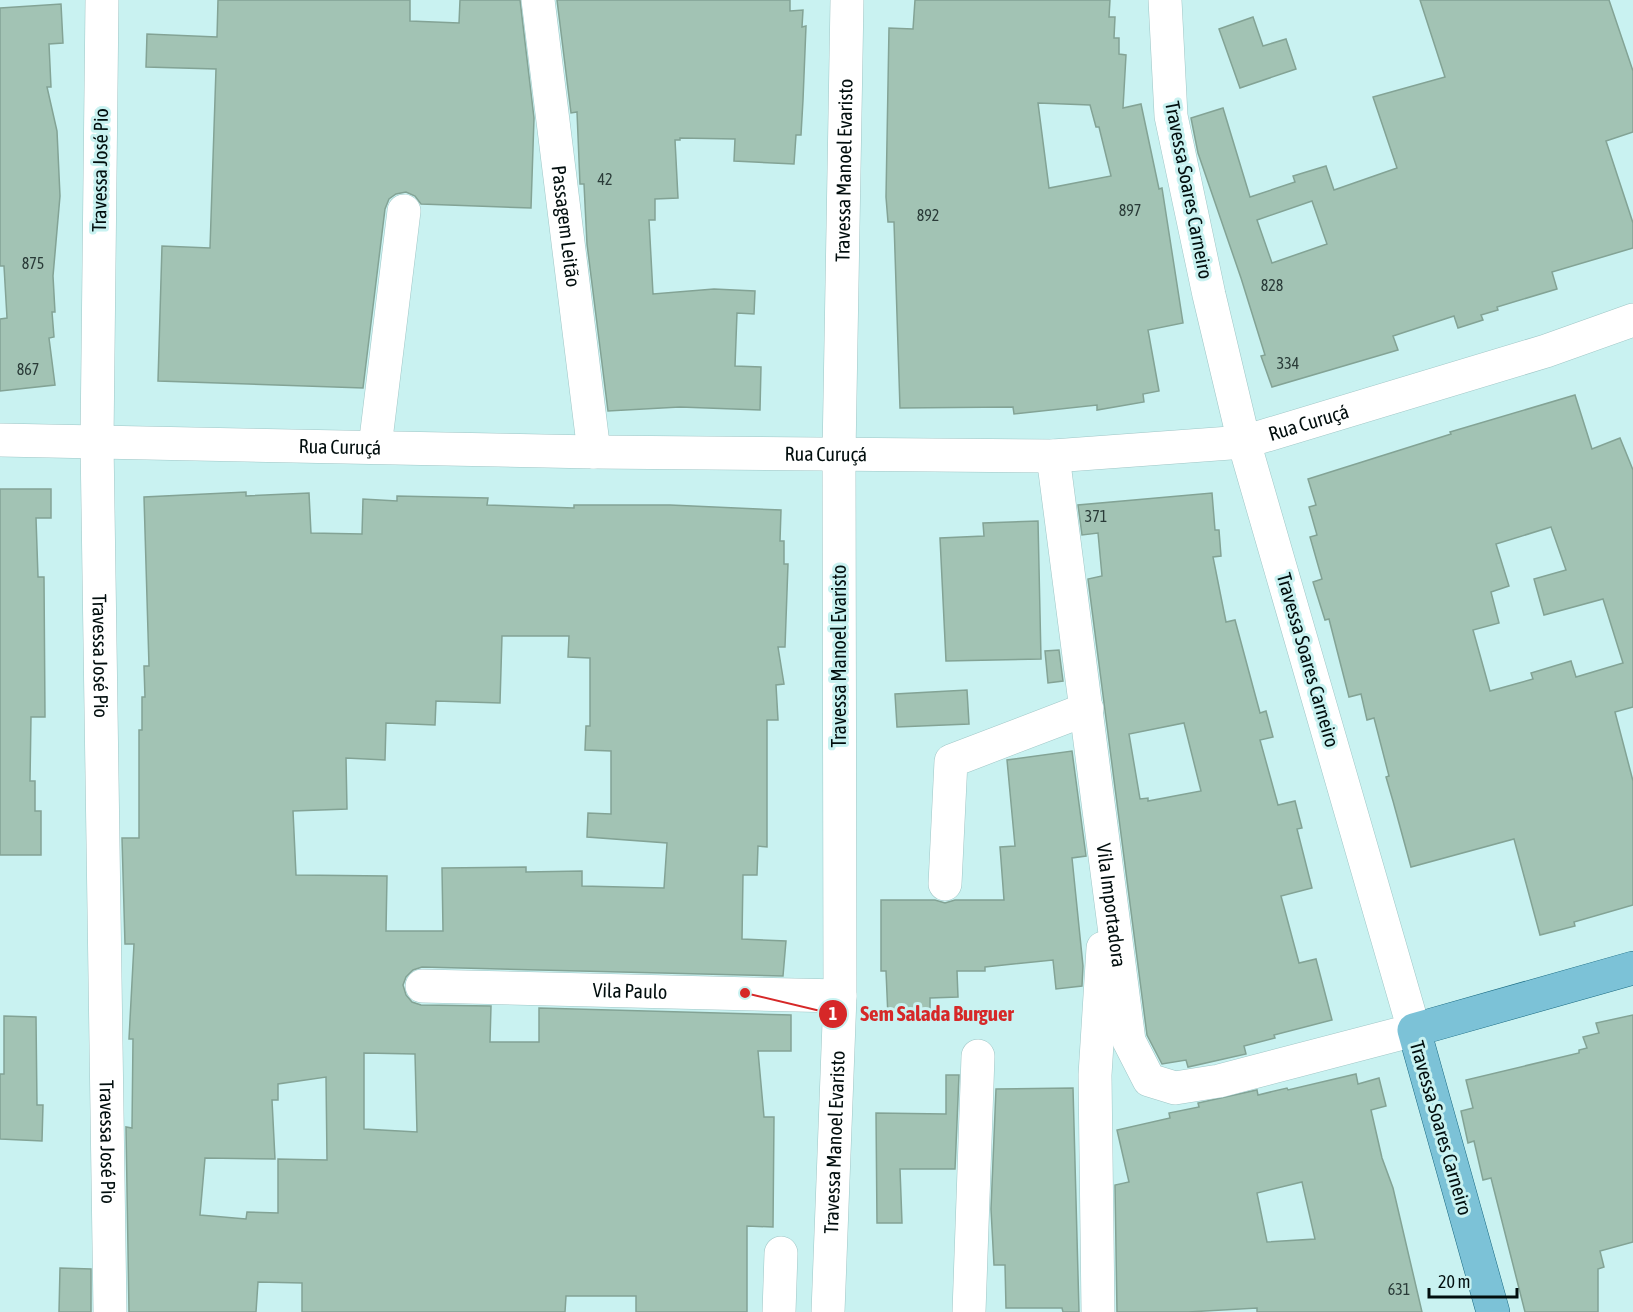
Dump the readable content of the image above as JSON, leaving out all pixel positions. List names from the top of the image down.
{
  "streets": {
    "main road": ["Travessa Soares Carneiro"],
    "street": [
      "Travessa José Pio",
      "Travessa Manoel Evaristo",
      "Passagem Leitão",
      "Rua Curuçá",
      "Vila Importadora",
      "Vila Paulo"
    ]
  },
  "crossings": [
    ["Travessa José Pio", "Rua Curuçá"],
    ["Travessa Manoel Evaristo", "Rua Curuçá"],
    ["Travessa Manoel Evaristo", "Vila Paulo"],
    ["Travessa Soares Carneiro", "Rua Curuçá"],
    ["Travessa Soares Carneiro", "Vila Importadora"],
    ["Passagem Leitão", "Rua Curuçá"],
    ["Rua Curuçá", "Vila Importadora"]
  ],
  "places": ["Sem Salada Burguer"],
  "house_numbers": [
    "42",
    "897",
    "892",
    "875",
    "828",
    "334",
    "867",
    "371",
    "631"
  ],
  "scale_bar": "20 m"
}
